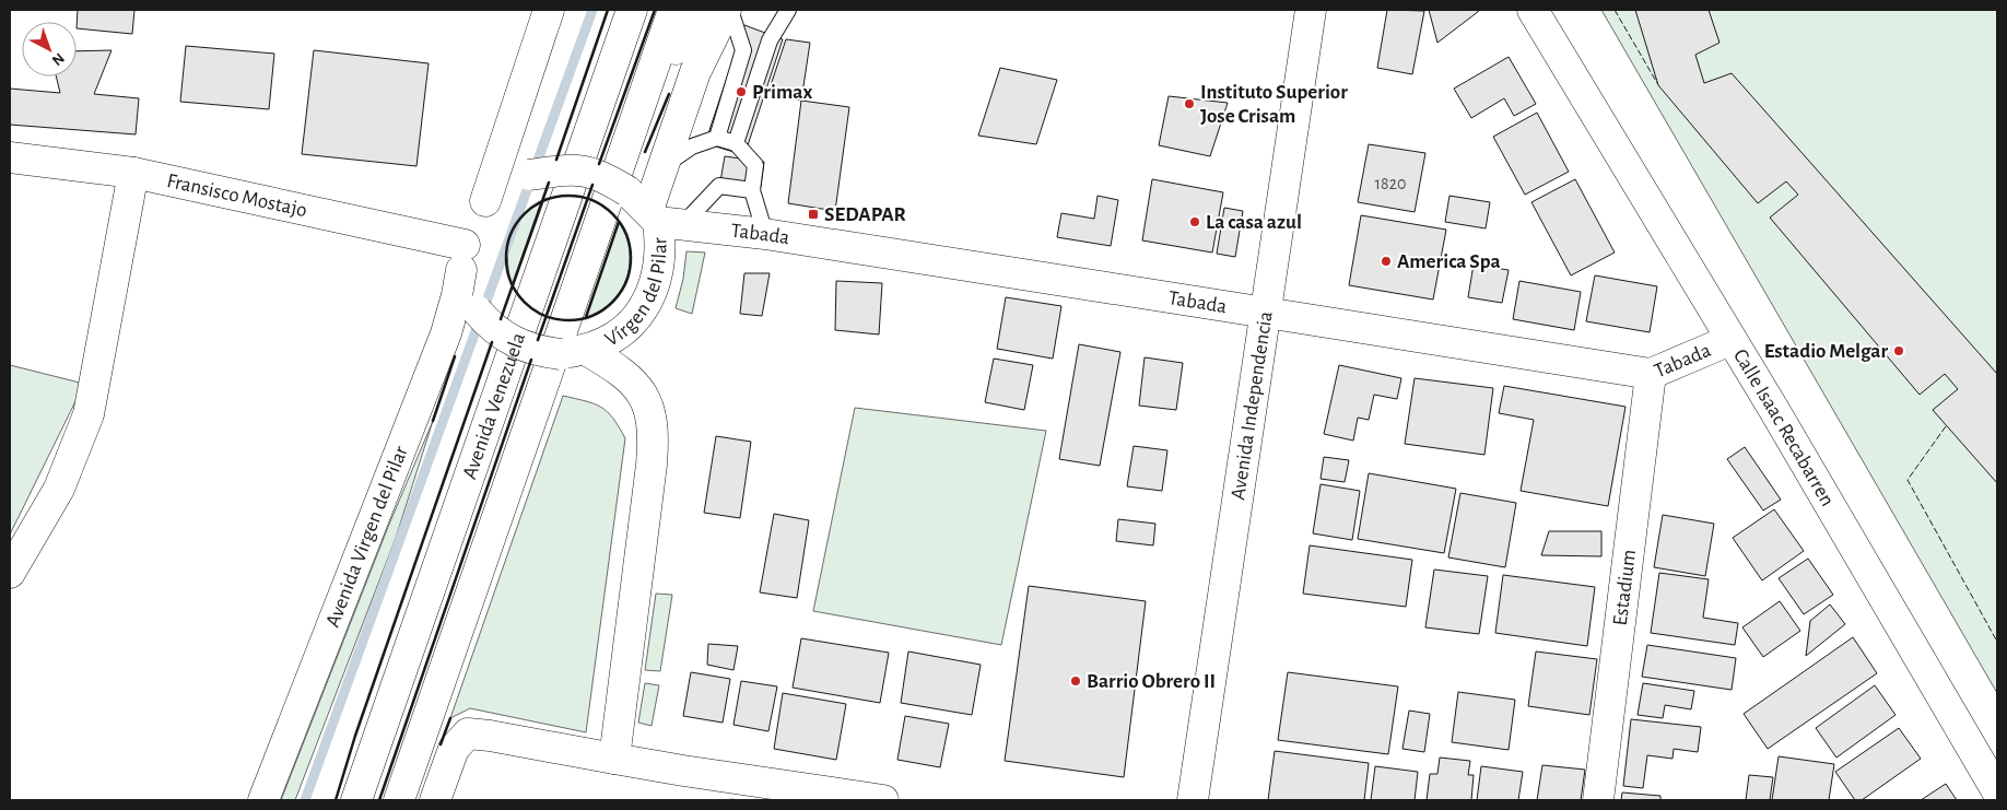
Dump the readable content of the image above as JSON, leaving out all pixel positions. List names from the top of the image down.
{
  "streets": {
    "main road": [
      "Fransisco Mostajo",
      "Tabada",
      "Vírgen del Pilar",
      "Avenida Venezuela",
      "Avenida Independencia",
      "Calle Isaac Recabarren",
      "Avenida Virgen del Pilar",
      "Estadium"
    ]
  },
  "crossings": [
    ["Fransisco Mostajo", "Tabada"],
    ["Fransisco Mostajo", "Vírgen del Pilar"],
    ["Fransisco Mostajo", "Avenida Virgen del Pilar"],
    ["Tabada", "Vírgen del Pilar"],
    ["Tabada", "Avenida Independencia"],
    ["Tabada", "Calle Isaac Recabarren"],
    ["Tabada", "Avenida Virgen del Pilar"],
    ["Tabada", "Estadium"],
    ["Vírgen del Pilar", "Avenida Virgen del Pilar"]
  ],
  "places": {
    "other": [
      "Primax",
      "Instituto Superior Jose Crisam",
      "La casa azul",
      "America Spa",
      "Estadio Melgar",
      "Barrio Obrero II"
    ],
    "transit": ["SEDAPAR"]
  },
  "house_numbers": ["1820"],
  "north": "bottom right"
}
